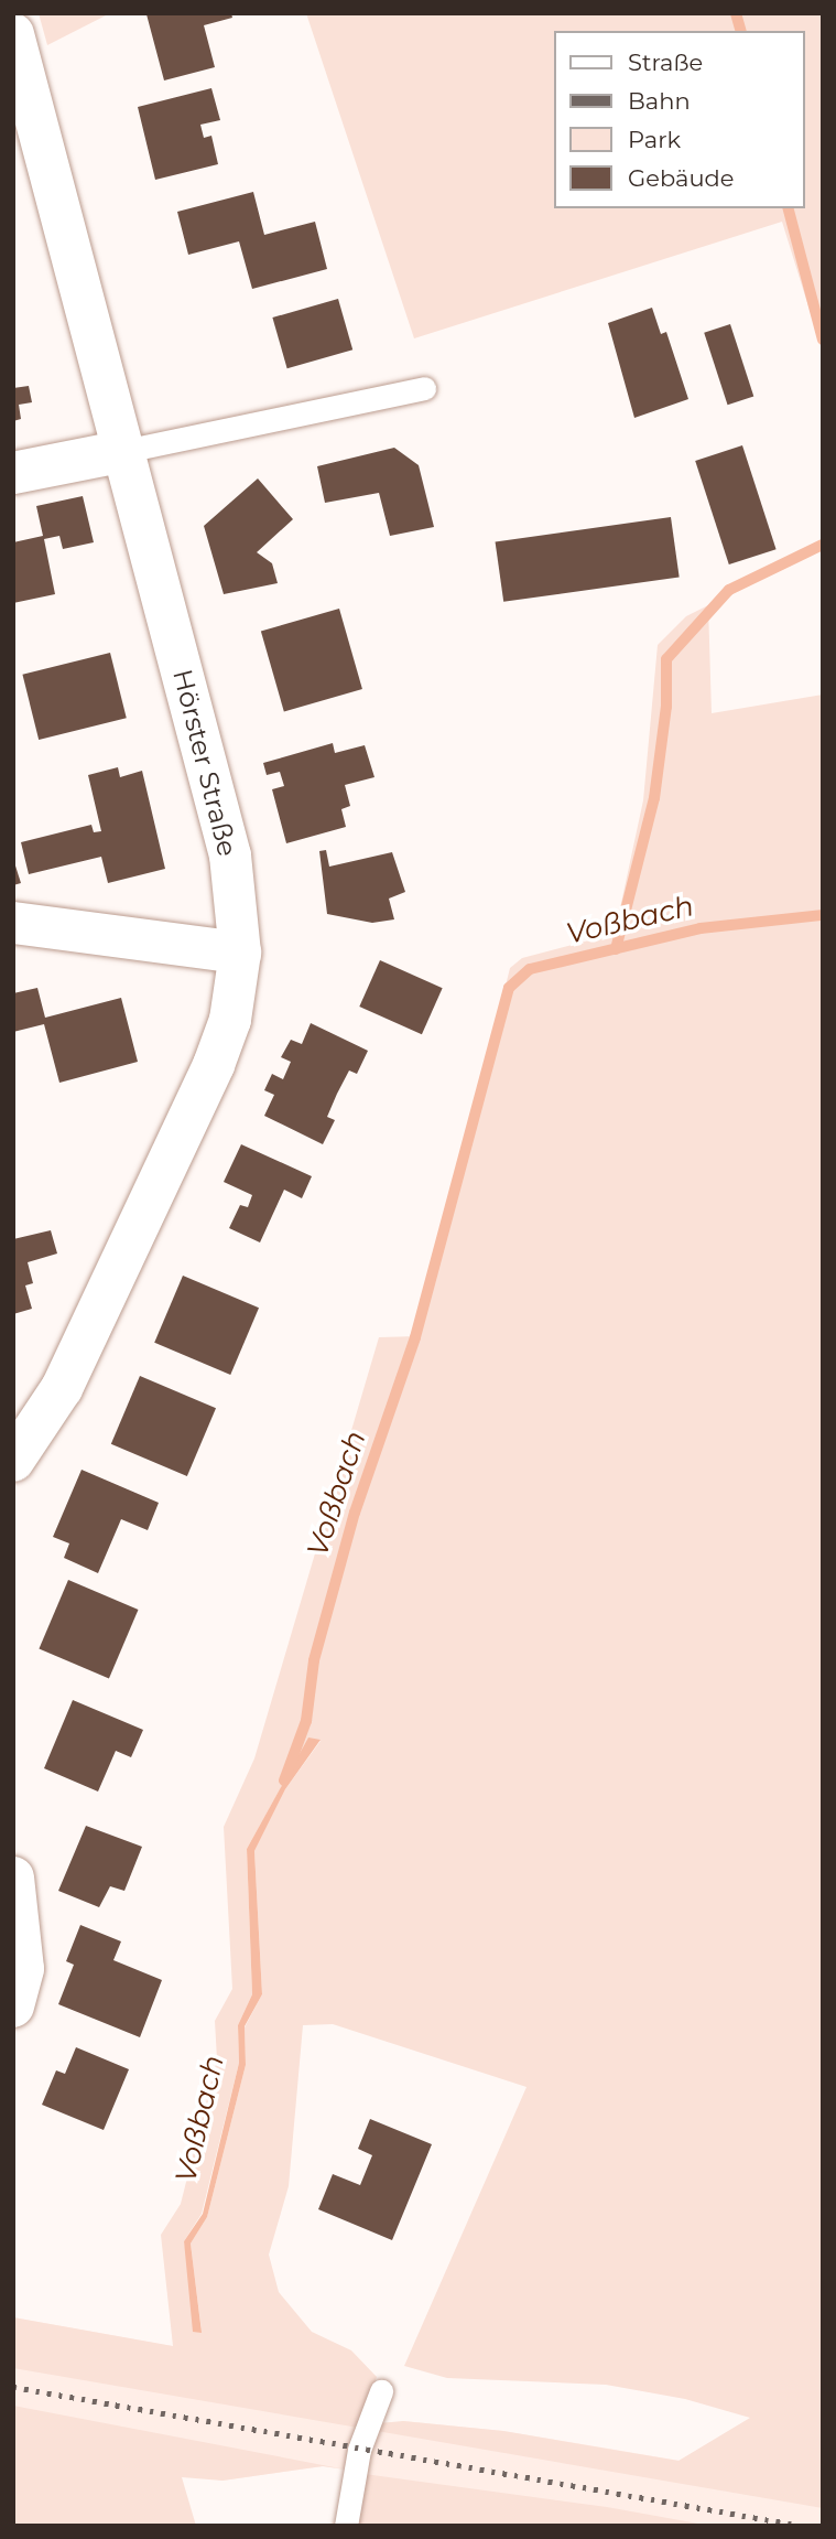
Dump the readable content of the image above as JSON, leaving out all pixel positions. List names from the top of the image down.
{
  "streets": {
    "street": ["Hörster Straße"]
  },
  "water": ["Voßbach"],
  "legend": [
    "Straße",
    "Bahn",
    "Park",
    "Gebäude"
  ]
}
